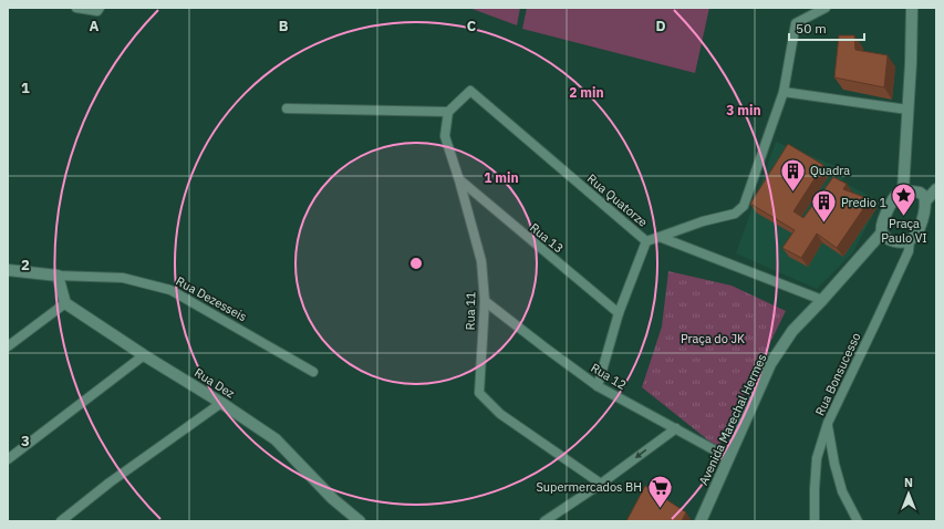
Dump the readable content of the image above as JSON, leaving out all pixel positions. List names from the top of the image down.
{
  "streets": {
    "street": [
      "Rua Quatorze",
      "Rua 13",
      "Rua Dezesseis",
      "Rua 11",
      "Rua Bonsucesso",
      "Rua 12",
      "Rua Dez",
      "Avenida Marechal Hermes"
    ]
  },
  "crossings": [
    ["Rua Quatorze", "Rua 11"],
    ["Rua 13", "Rua 11"],
    ["Rua 11", "Rua 12"],
    ["Rua Bonsucesso", "Avenida Marechal Hermes"],
    ["Rua 12", "Avenida Marechal Hermes"]
  ],
  "parks": ["Praça do JK"],
  "places": {
    "building": ["Quadra", "Predio 1"],
    "place": ["Praça Paulo VI"],
    "supermarket": ["Supermercados BH"]
  },
  "scale_bar": "50 m",
  "north": "top",
  "grid": {
    "columns": [
      "A",
      "B",
      "C",
      "D"
    ],
    "rows": ["1", "2", "3"]
  },
  "rings": ["2 min", "3 min", "1 min"]
}
